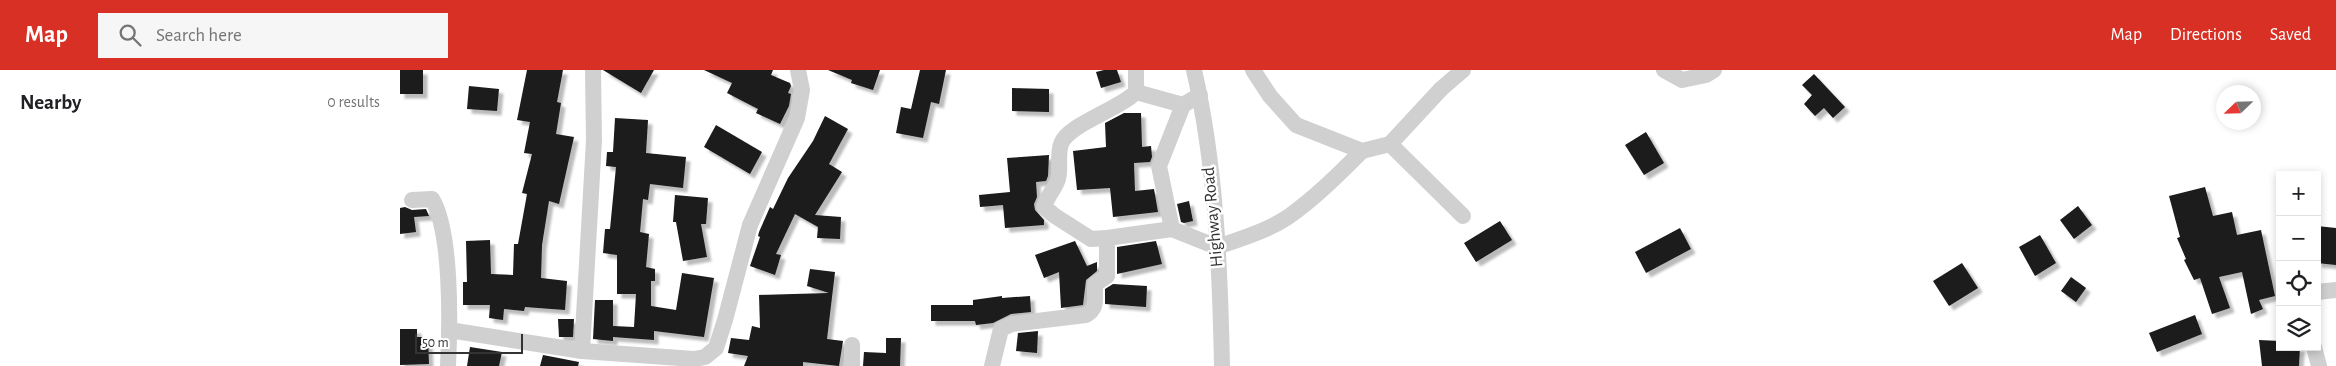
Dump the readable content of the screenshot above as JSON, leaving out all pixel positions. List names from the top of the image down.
{
  "streets": {
    "street": ["Highway Road"]
  },
  "scale_bar": "50 m",
  "north": "bottom left",
  "page": {
    "header": "Map",
    "search": "Search here",
    "nav": ["Map", "Directions", "Saved"],
    "heading": ["Nearby", "0 results"],
    "map_buttons": ["+", "−"],
    "scale": "50 m"
  }
}
